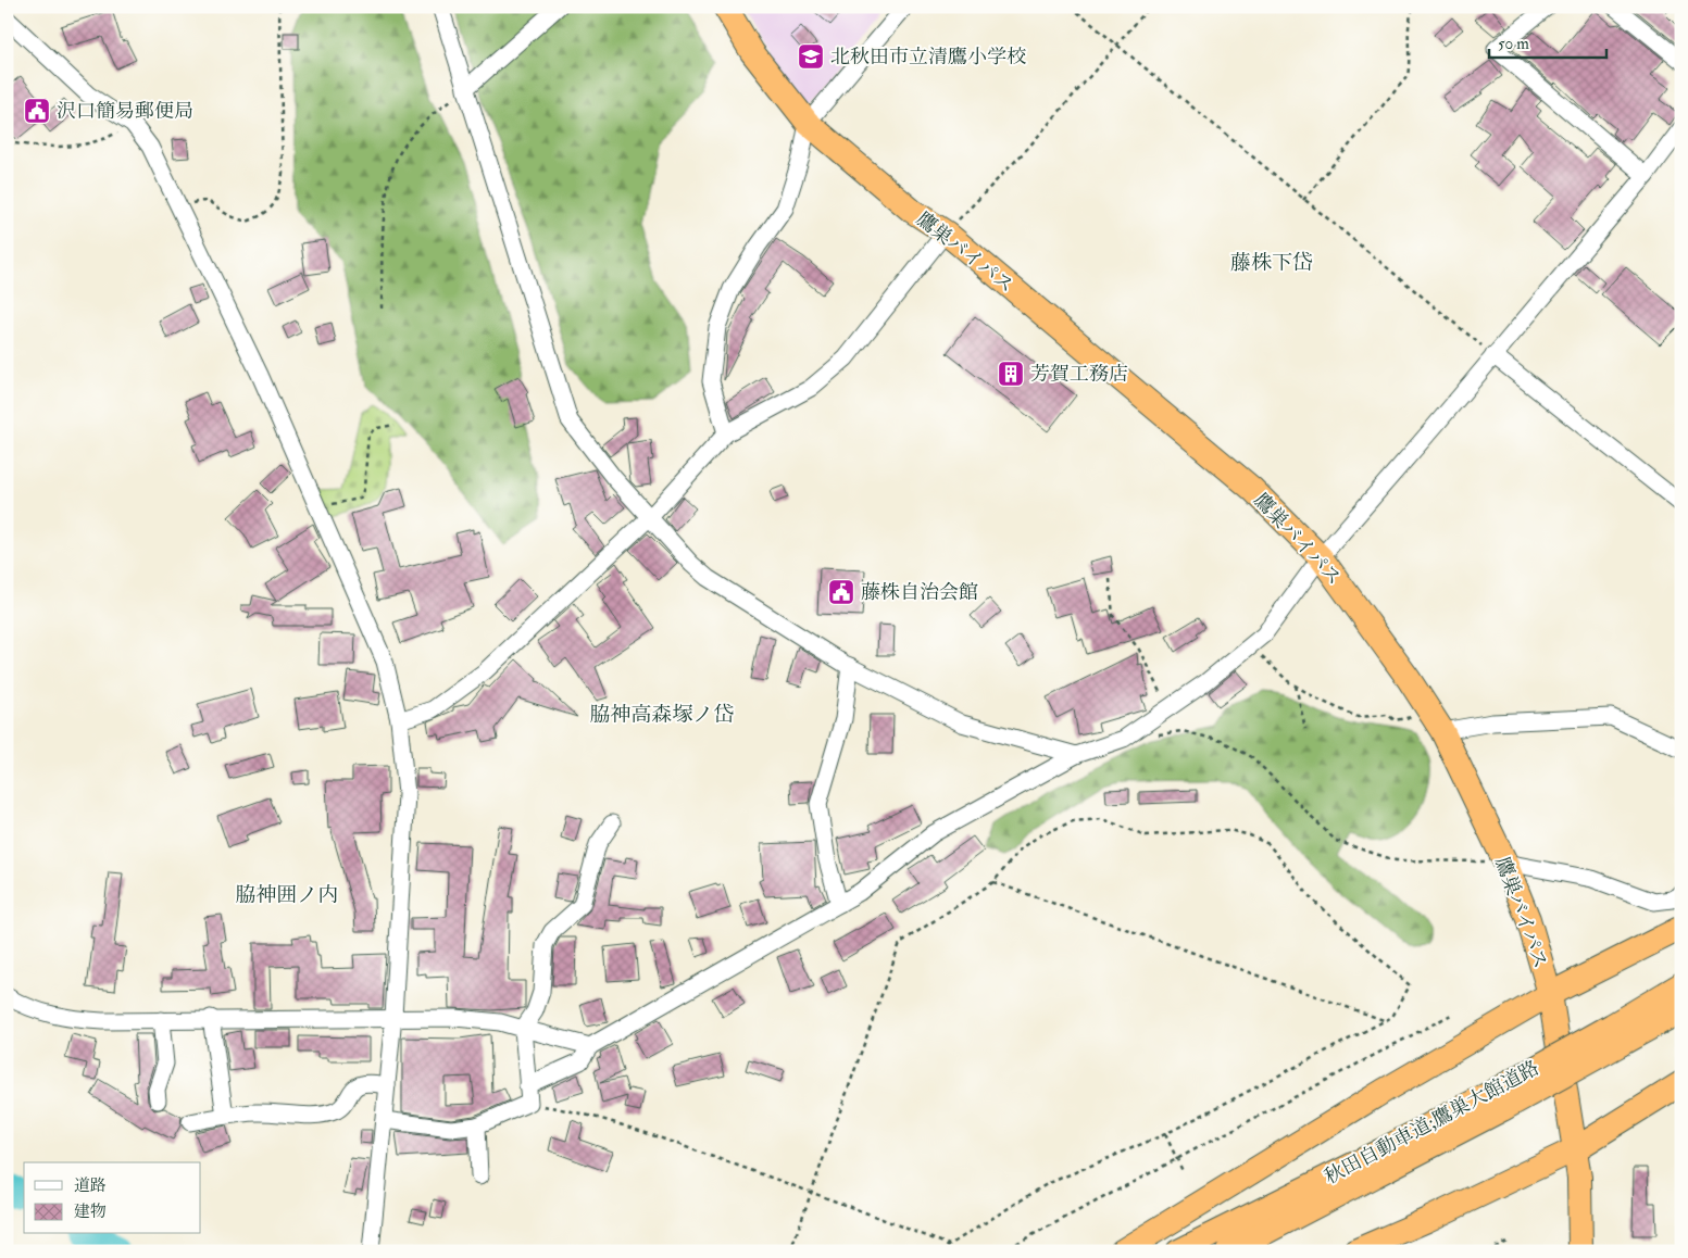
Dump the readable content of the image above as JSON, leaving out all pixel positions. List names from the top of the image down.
{
  "streets": {
    "highway": ["鷹巣バイパス", "秋田自動車道;鷹巣大館道路"]
  },
  "districts": ["藤株下岱", "脇神高森塚ノ岱", "脇神囲ノ内"],
  "places": {
    "school or university": ["北秋田市立清鷹小学校"],
    "public building": ["沢口簡易郵便局", "藤株自治会館"],
    "building": ["芳賀工務店"]
  },
  "legend": ["道路", "建物"],
  "scale_bar": "50 m"
}
